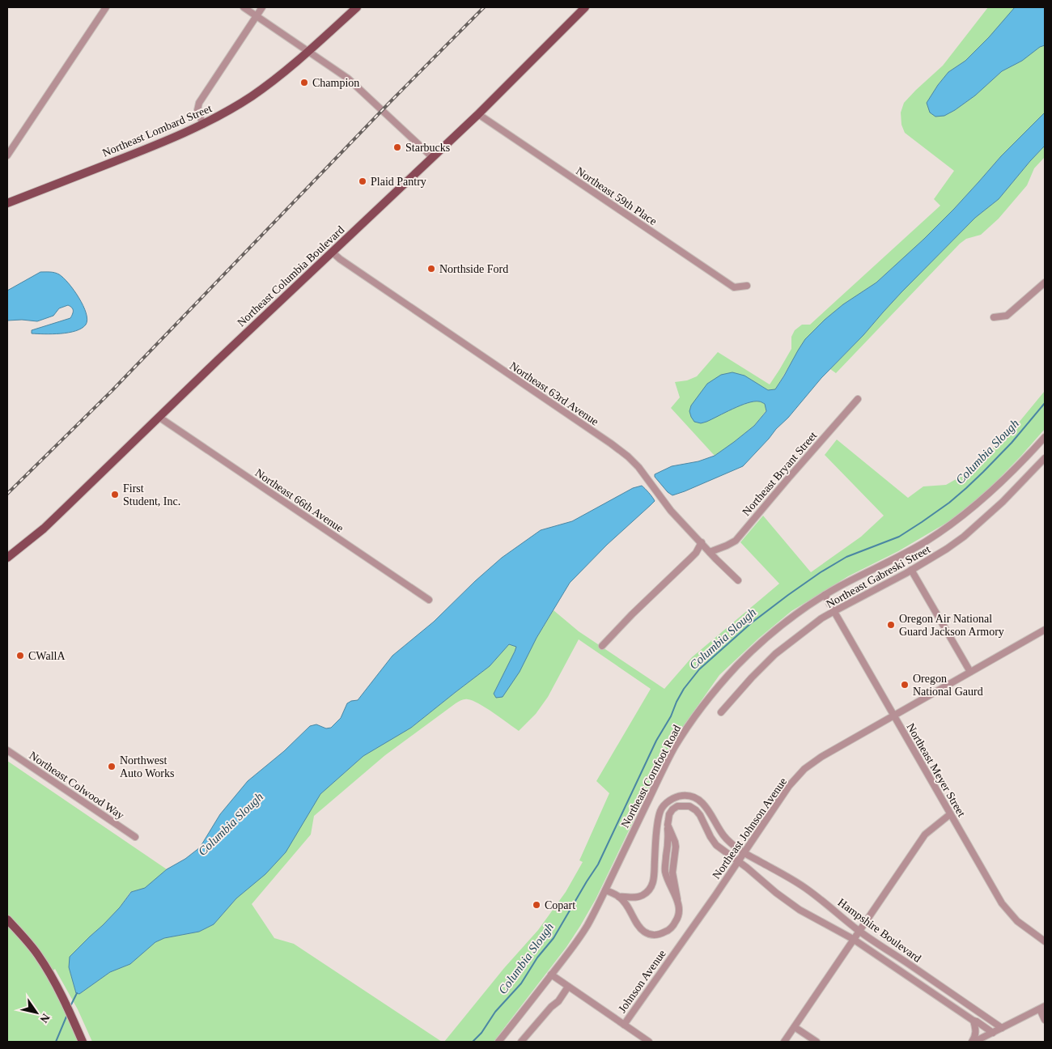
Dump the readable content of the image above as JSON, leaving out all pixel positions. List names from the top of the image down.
{
  "streets": {
    "main road": ["Northeast Lombard Street", "Northeast Columbia Boulevard"],
    "street": [
      "Northeast 59th Place",
      "Northeast 63rd Avenue",
      "Northeast Bryant Street",
      "Northeast 66th Avenue",
      "Northeast Gabreski Street",
      "Northeast Meyer Street",
      "Northeast Cornfoot Road",
      "Northeast Colwood Way",
      "Northeast Johnson Avenue",
      "Hampshire Boulevard",
      "Johnson Avenue"
    ]
  },
  "crossings": [
    ["Northeast 59th Place", "Northeast Columbia Boulevard"],
    ["Northeast Columbia Boulevard", "Northeast 63rd Avenue"],
    ["Northeast Columbia Boulevard", "Northeast 66th Avenue"],
    ["Northeast 63rd Avenue", "Northeast Bryant Street"],
    ["Northeast Gabreski Street", "Northeast Meyer Street"],
    ["Northeast Meyer Street", "Northeast Cornfoot Road"],
    ["Northeast Meyer Street", "Northeast Johnson Avenue"],
    ["Northeast Johnson Avenue", "Hampshire Boulevard"],
    ["Northeast Johnson Avenue", "Johnson Avenue"]
  ],
  "water": ["Columbia Slough"],
  "places": [
    "Champion",
    "Starbucks",
    "Plaid Pantry",
    "Northside Ford",
    "First Student, Inc.",
    "Oregon Air National Guard Jackson Armory",
    "CWallA",
    "Oregon National Gaurd",
    "Northwest Auto Works",
    "Copart"
  ],
  "north": "bottom right"
}
